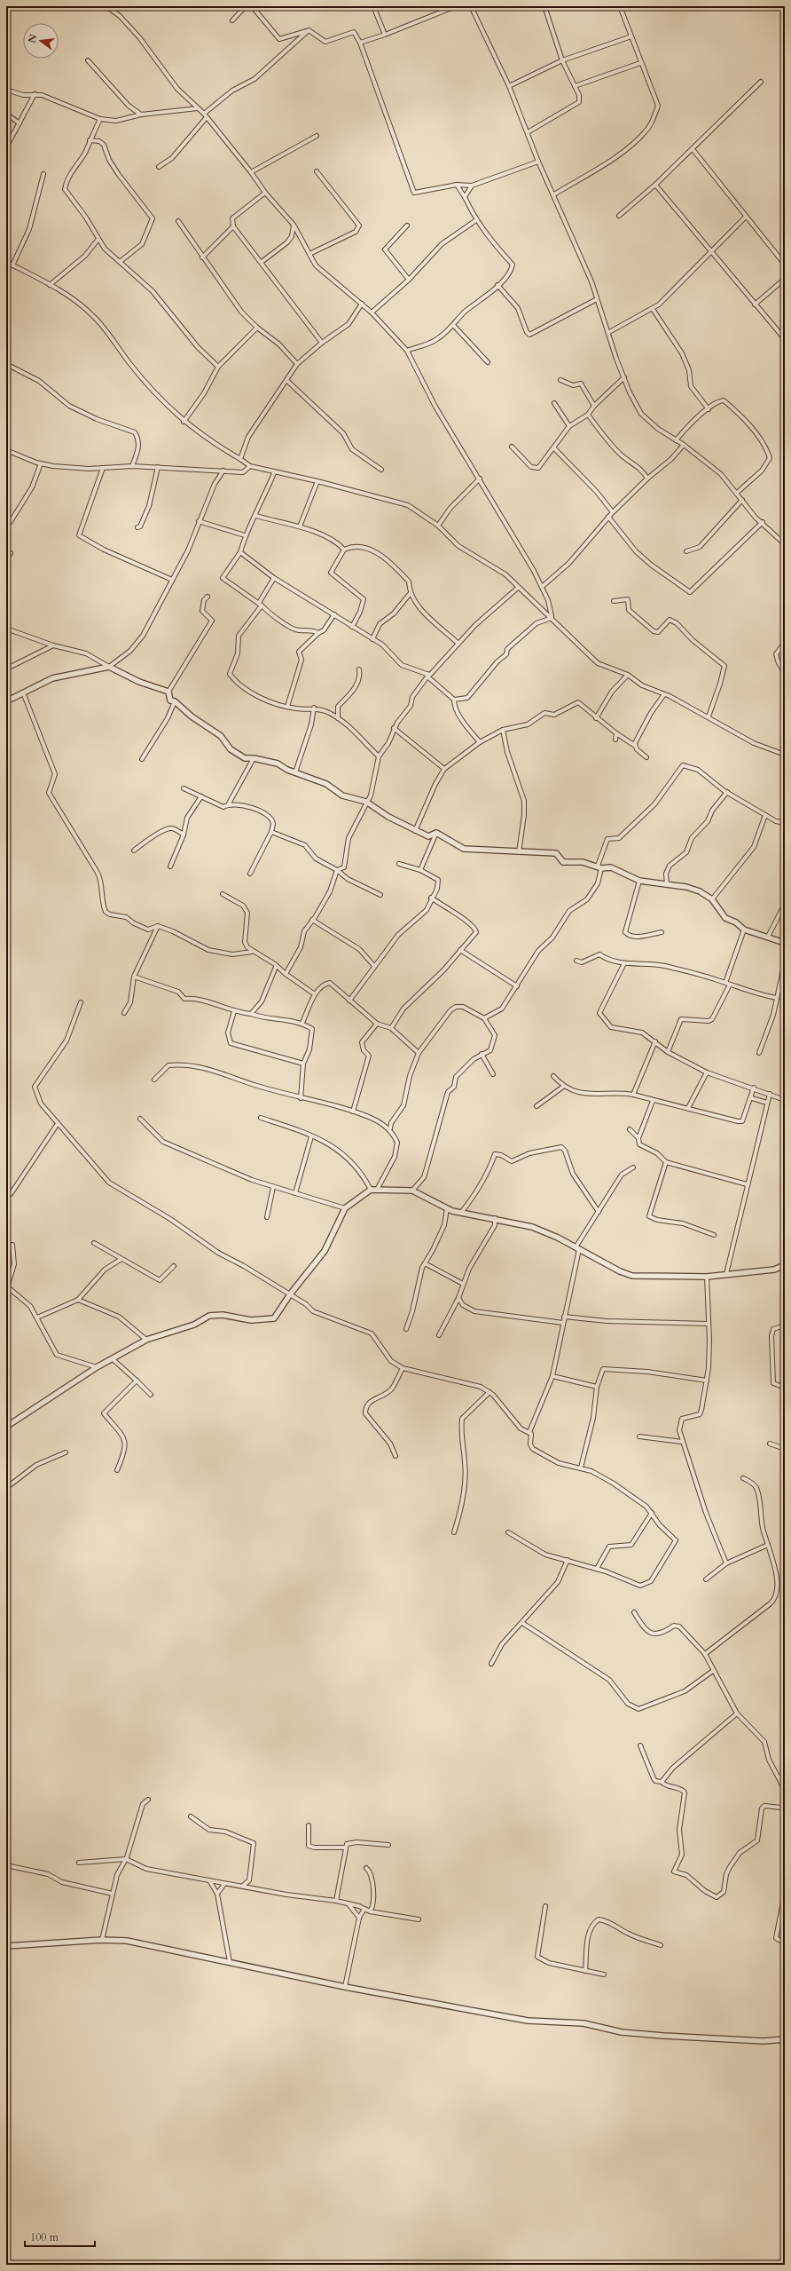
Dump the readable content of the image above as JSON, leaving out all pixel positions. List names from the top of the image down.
{
  "scale_bar": "100 m",
  "north": "left"
}
